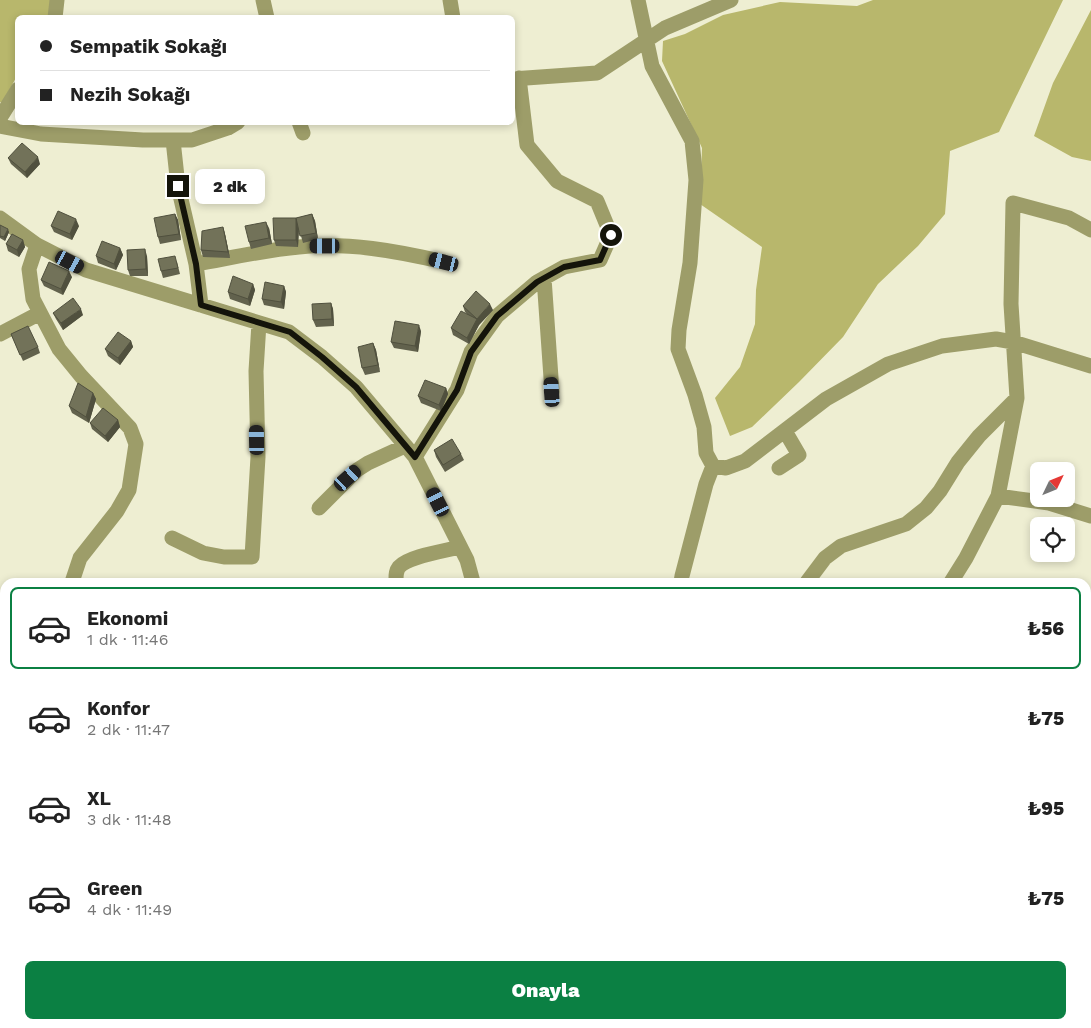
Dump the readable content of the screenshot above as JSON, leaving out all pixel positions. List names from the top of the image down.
{
  "north": "top right",
  "page": {
    "banner": ["Sempatik Sokağı", "Nezih Sokağı"],
    "bubble": "2 dk",
    "list": [
      {
        "name": "Ekonomi",
        "note": "1 dk · 11:46",
        "value": "₺56"
      },
      {
        "name": "Konfor",
        "note": "2 dk · 11:47",
        "value": "₺75"
      },
      {
        "name": "XL",
        "note": "3 dk · 11:48",
        "value": "₺95"
      },
      {
        "name": "Green",
        "note": "4 dk · 11:49",
        "value": "₺75"
      }
    ],
    "buttons": "Onayla"
  }
}
